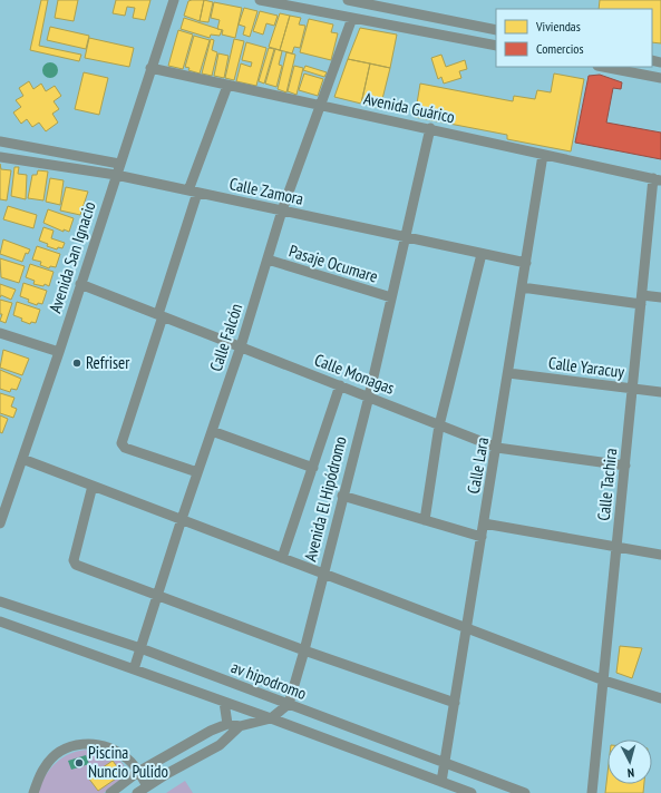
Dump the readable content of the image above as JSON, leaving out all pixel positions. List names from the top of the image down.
{
  "streets": {
    "street": [
      "Avenida Guárico",
      "Calle Zamora",
      "Avenida San Ignacio",
      "Pasaje Ocumare",
      "Calle Falcón",
      "Calle Yaracuy",
      "Calle Monagas",
      "Calle Lara",
      "Calle Tachira",
      "Avenida El Hipódromo",
      "av hipodromo"
    ]
  },
  "crossings": [
    ["Avenida Guárico", "Avenida San Ignacio"],
    ["Avenida Guárico", "Calle Falcón"],
    ["Avenida Guárico", "Calle Lara"],
    ["Avenida Guárico", "Calle Tachira"],
    ["Avenida Guárico", "Avenida El Hipódromo"],
    ["Calle Zamora", "Avenida San Ignacio"],
    ["Calle Zamora", "Calle Falcón"],
    ["Calle Zamora", "Calle Lara"],
    ["Calle Zamora", "Avenida El Hipódromo"],
    ["Avenida San Ignacio", "Calle Monagas"],
    ["Pasaje Ocumare", "Calle Falcón"],
    ["Pasaje Ocumare", "Avenida El Hipódromo"],
    ["Calle Falcón", "Calle Monagas"],
    ["Calle Falcón", "av hipodromo"],
    ["Calle Yaracuy", "Calle Lara"],
    ["Calle Yaracuy", "Calle Tachira"],
    ["Calle Monagas", "Calle Lara"],
    ["Calle Monagas", "Calle Tachira"],
    ["Calle Monagas", "Avenida El Hipódromo"],
    ["Calle Lara", "av hipodromo"],
    ["Avenida El Hipódromo", "av hipodromo"]
  ],
  "places": ["Refriser", "Piscina Nuncio Pulido"],
  "legend": ["Viviendas", "Comercios"],
  "north": "bottom"
}
